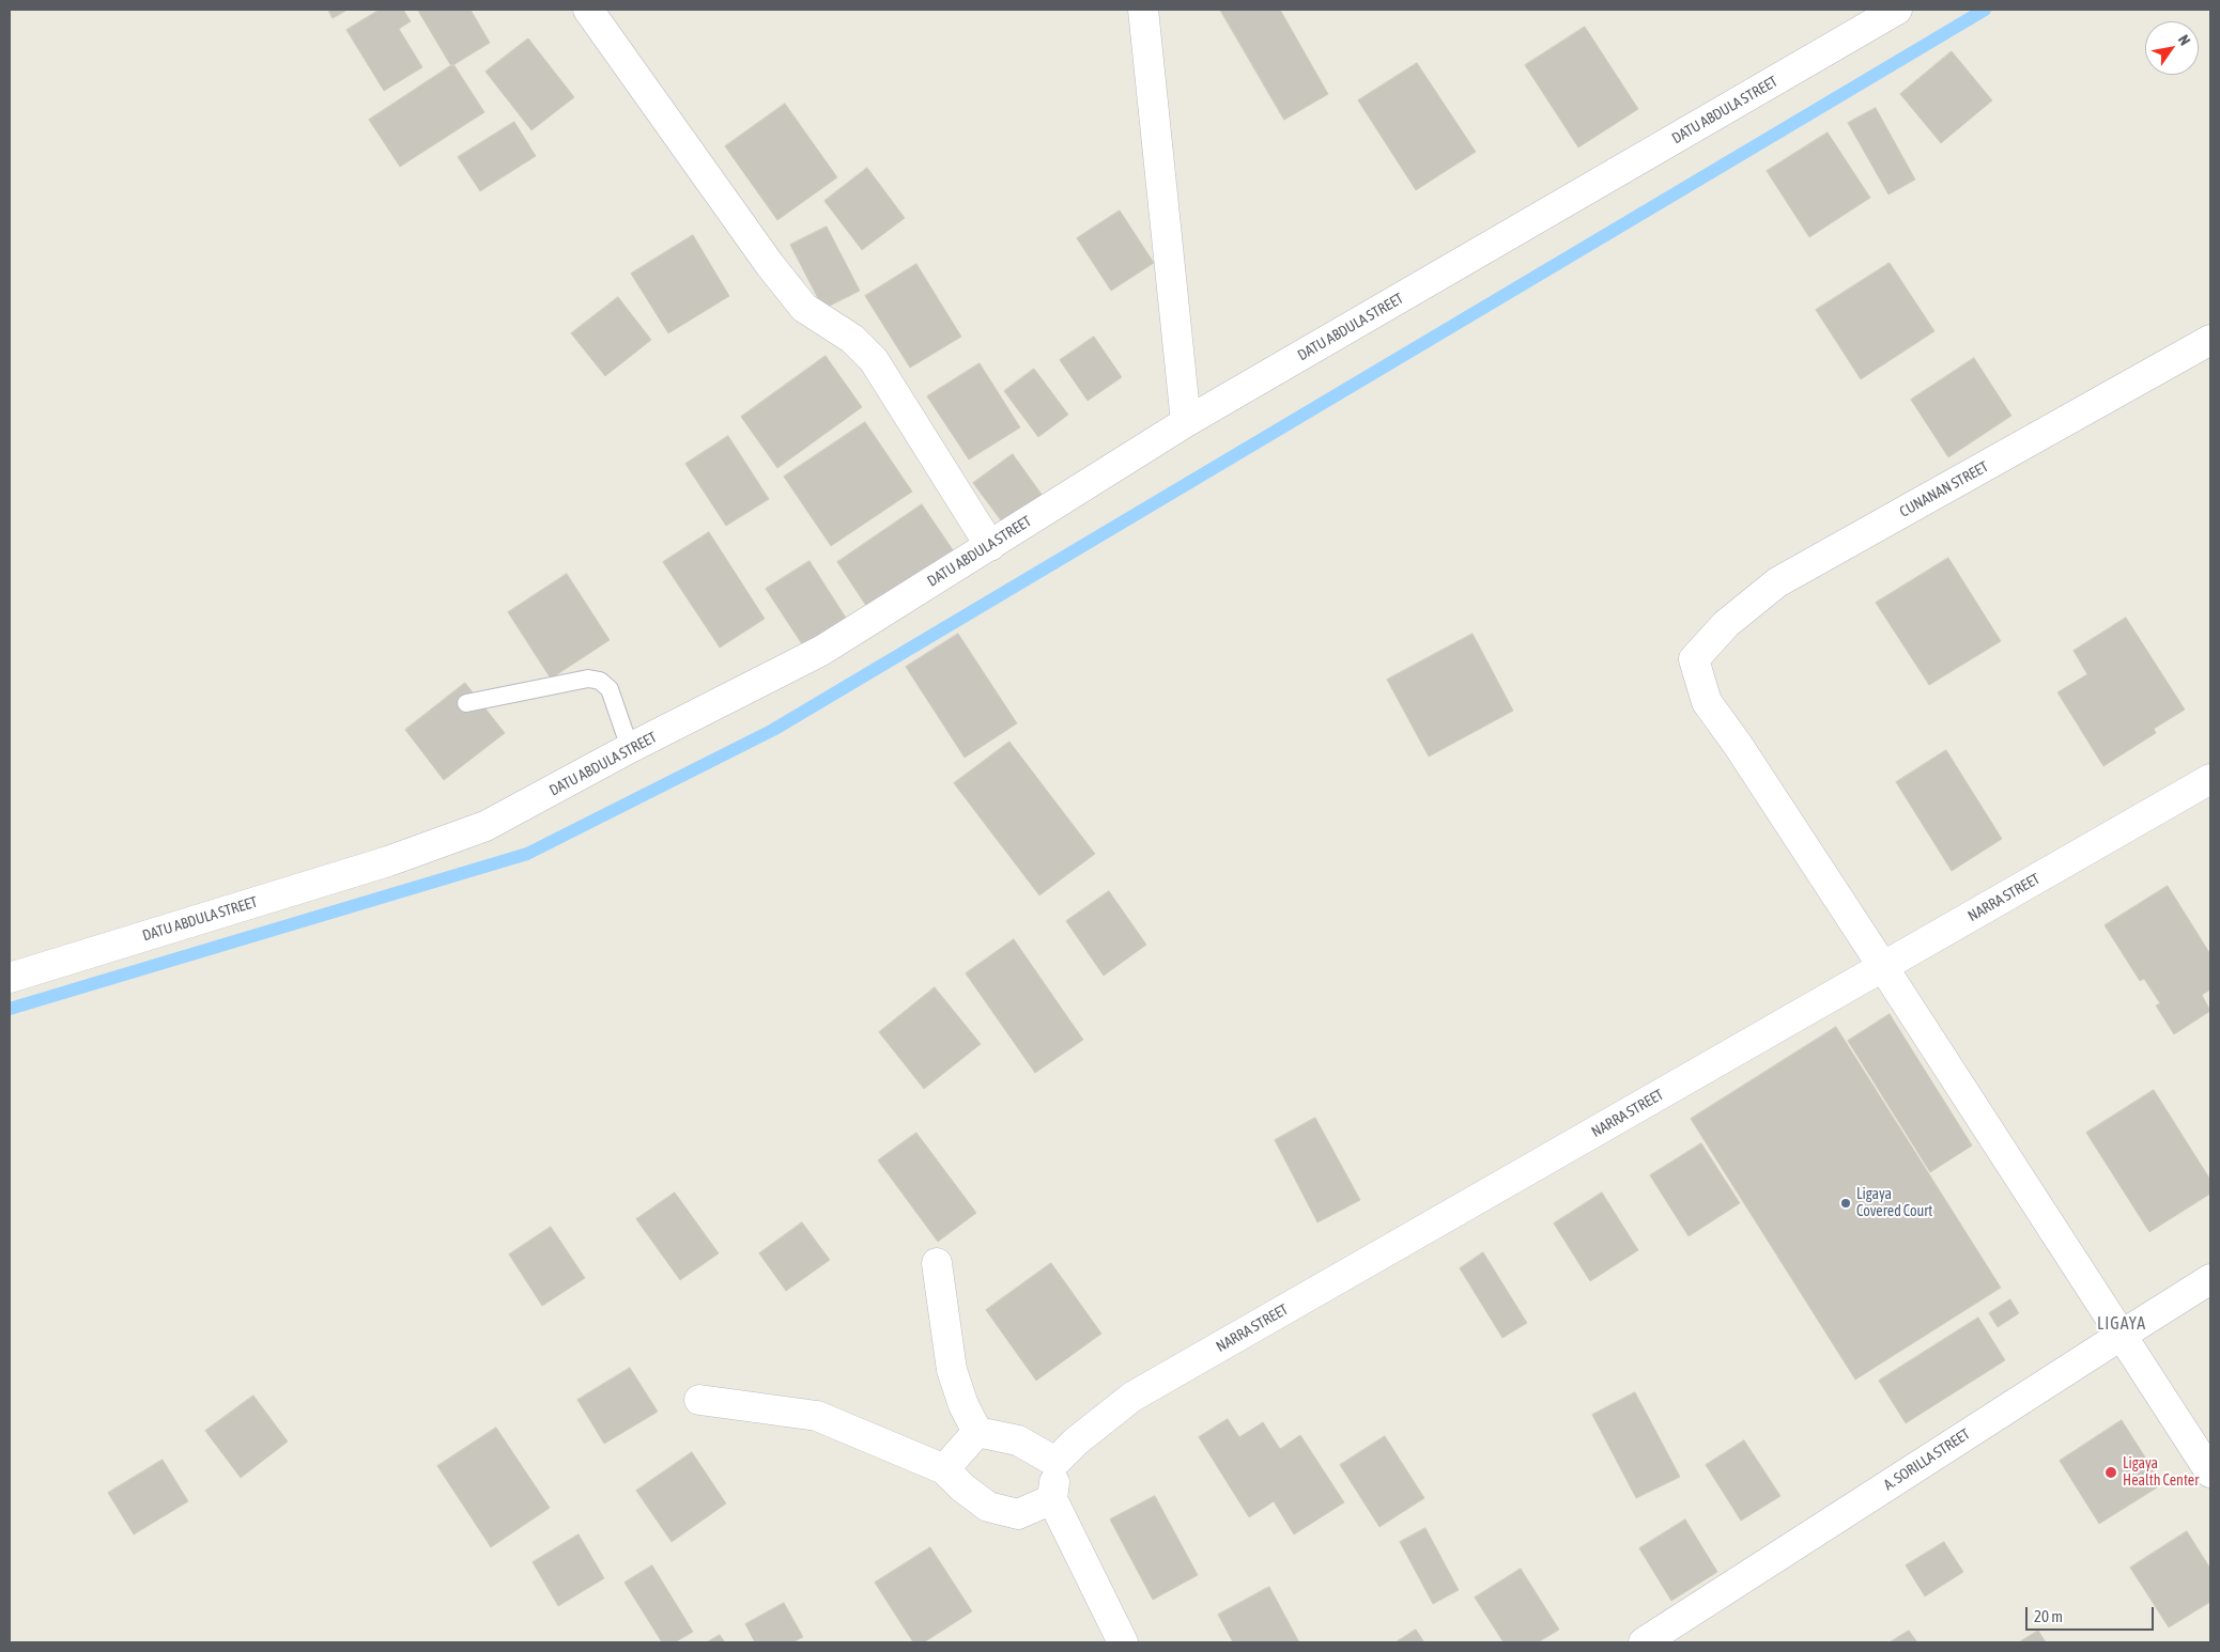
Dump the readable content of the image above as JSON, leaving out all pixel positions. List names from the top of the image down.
{
  "streets": {
    "street": [
      "DATU ABDULA STREET",
      "CUNANAN STREET",
      "NARRA STREET",
      "A. SORILLA STREET"
    ]
  },
  "crossings": [
    ["CUNANAN STREET", "NARRA STREET"]
  ],
  "districts": ["LIGAYA"],
  "places": ["Ligaya Covered Court", "Ligaya Health Center"],
  "scale_bar": "20 m",
  "north": "top right"
}
